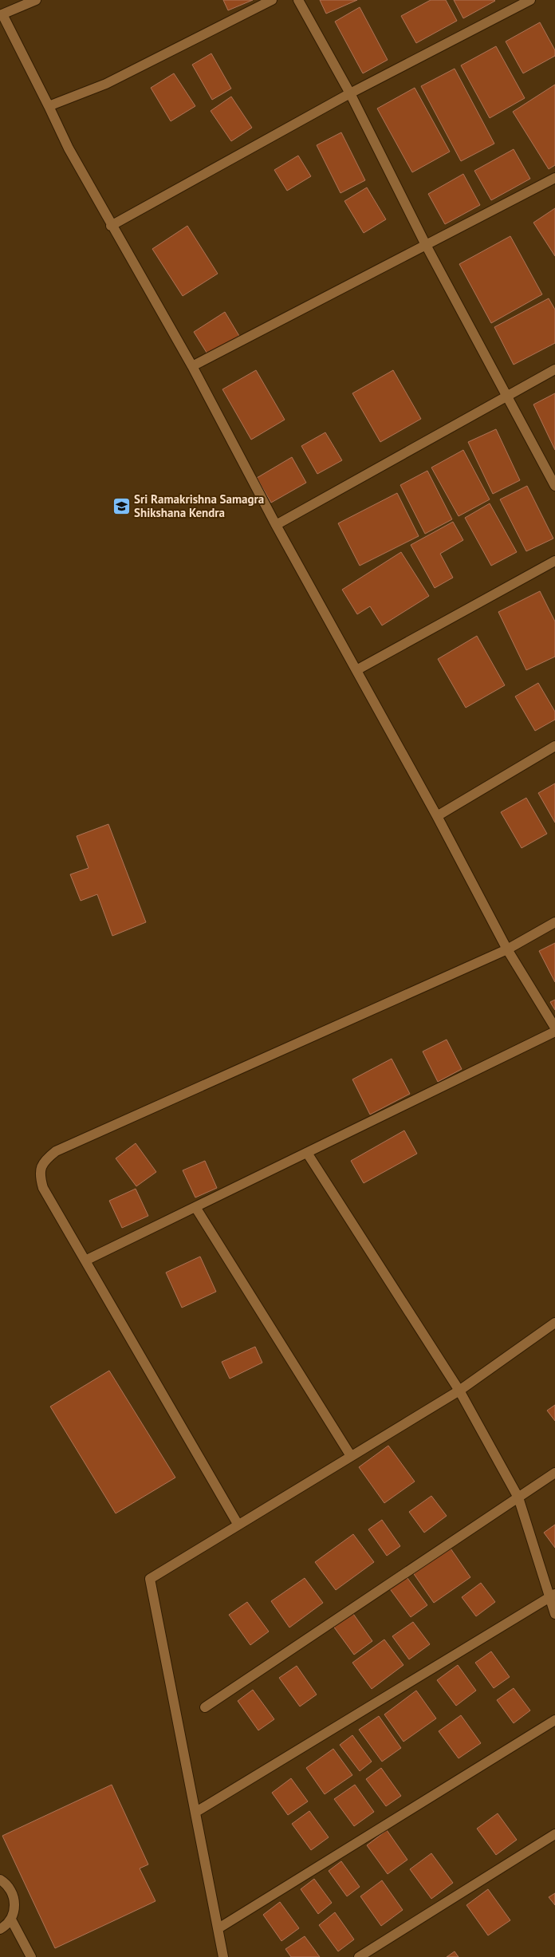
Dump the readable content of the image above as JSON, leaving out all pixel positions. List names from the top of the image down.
{
  "places": {
    "school or university": ["Sri Ramakrishna Samagra Shikshana Kendra"]
  }
}
